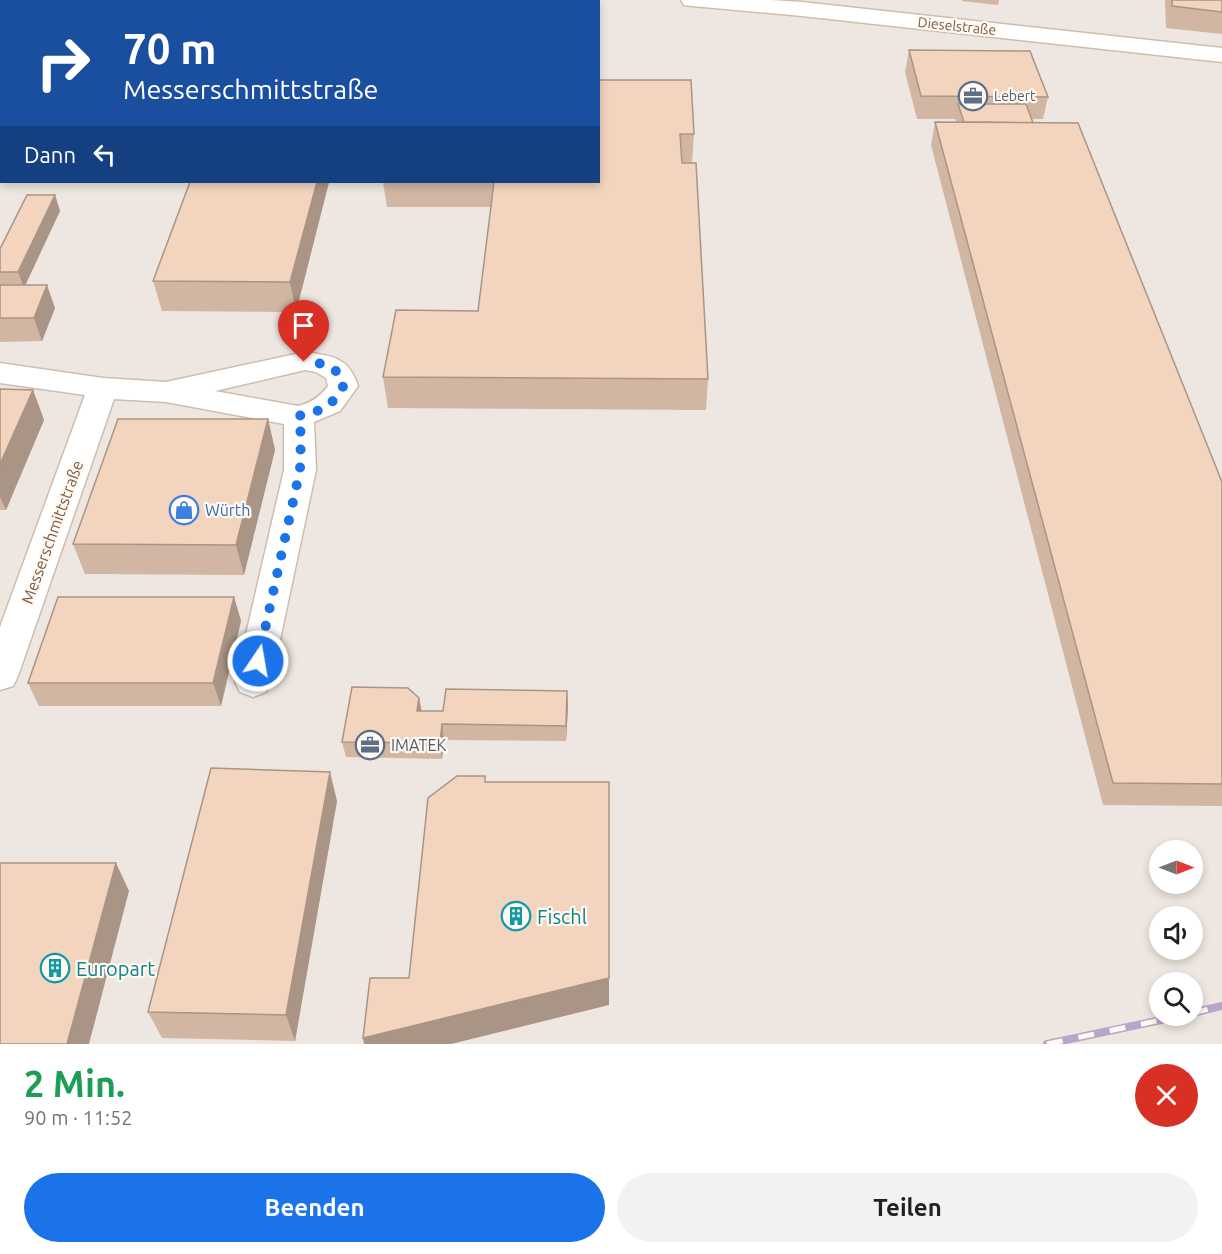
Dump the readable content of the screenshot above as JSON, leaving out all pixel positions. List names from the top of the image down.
{
  "streets": {
    "street": ["Dieselstraße", "Messerschmittstraße"]
  },
  "places": {
    "office": ["Lebert", "IMATEK"],
    "shop": ["Würth"],
    "building": ["Fischl", "Europart"]
  },
  "north": "right",
  "page": {
    "turn": ["70 m", "Messerschmittstraße"],
    "then": "Dann",
    "heading": ["2 Min.", "90 m · 11:52"],
    "buttons": ["Beenden", "Teilen"]
  }
}
